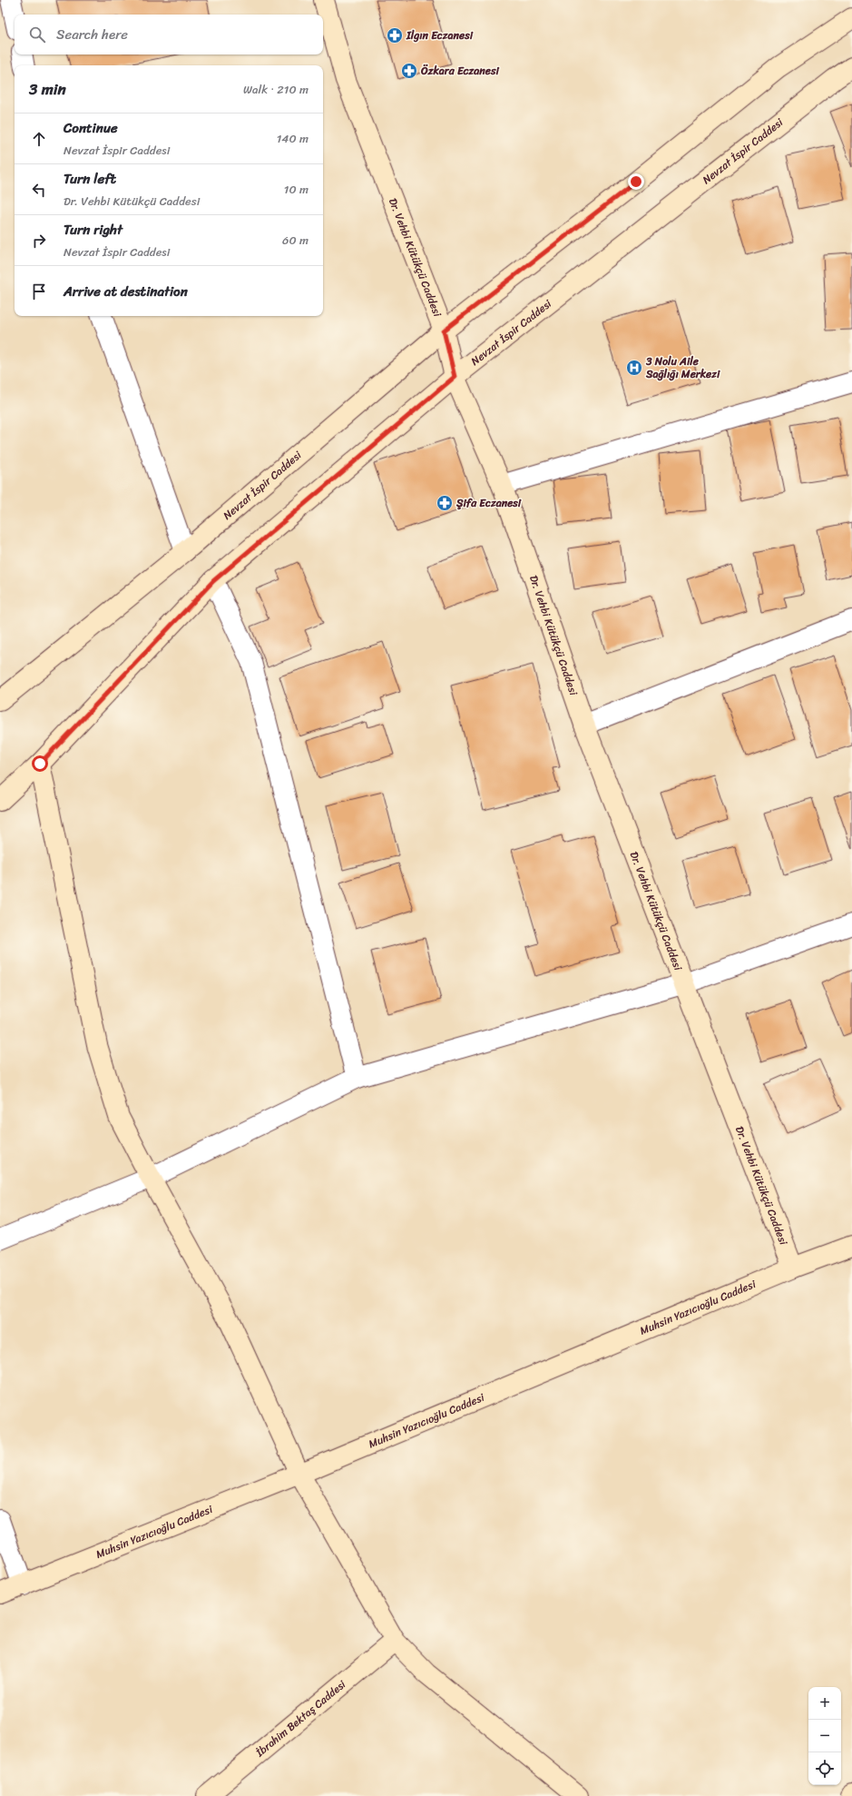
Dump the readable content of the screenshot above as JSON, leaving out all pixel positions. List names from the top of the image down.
{
  "streets": {
    "street": [
      "Nevzat İspir Caddesi",
      "Dr. Vehbi Kütükçü Caddesi",
      "Muhsin Yazıcıoğlu Caddesi",
      "İbrahim Bektaş Caddesi"
    ]
  },
  "crossings": [
    ["Nevzat İspir Caddesi", "Dr. Vehbi Kütükçü Caddesi"],
    ["Dr. Vehbi Kütükçü Caddesi", "Muhsin Yazıcıoğlu Caddesi"]
  ],
  "places": {
    "pharmacy": ["Ilgın Eczanesi", "Özkara Eczanesi", "Şifa Eczanesi"],
    "hospital": ["3 Nolu Aile Sağlığı Merkezi"]
  },
  "page": {
    "search": "Search here",
    "heading": ["3 min", "Walk · 210 m"],
    "list": [
      ["Continue", "Nevzat İspir Caddesi", "140 m"],
      ["Turn left", "Dr. Vehbi Kütükçü Caddesi", "10 m"],
      ["Turn right", "Nevzat İspir Caddesi", "60 m"],
      "Arrive at destination"
    ],
    "map_buttons": ["+", "−"]
  }
}
